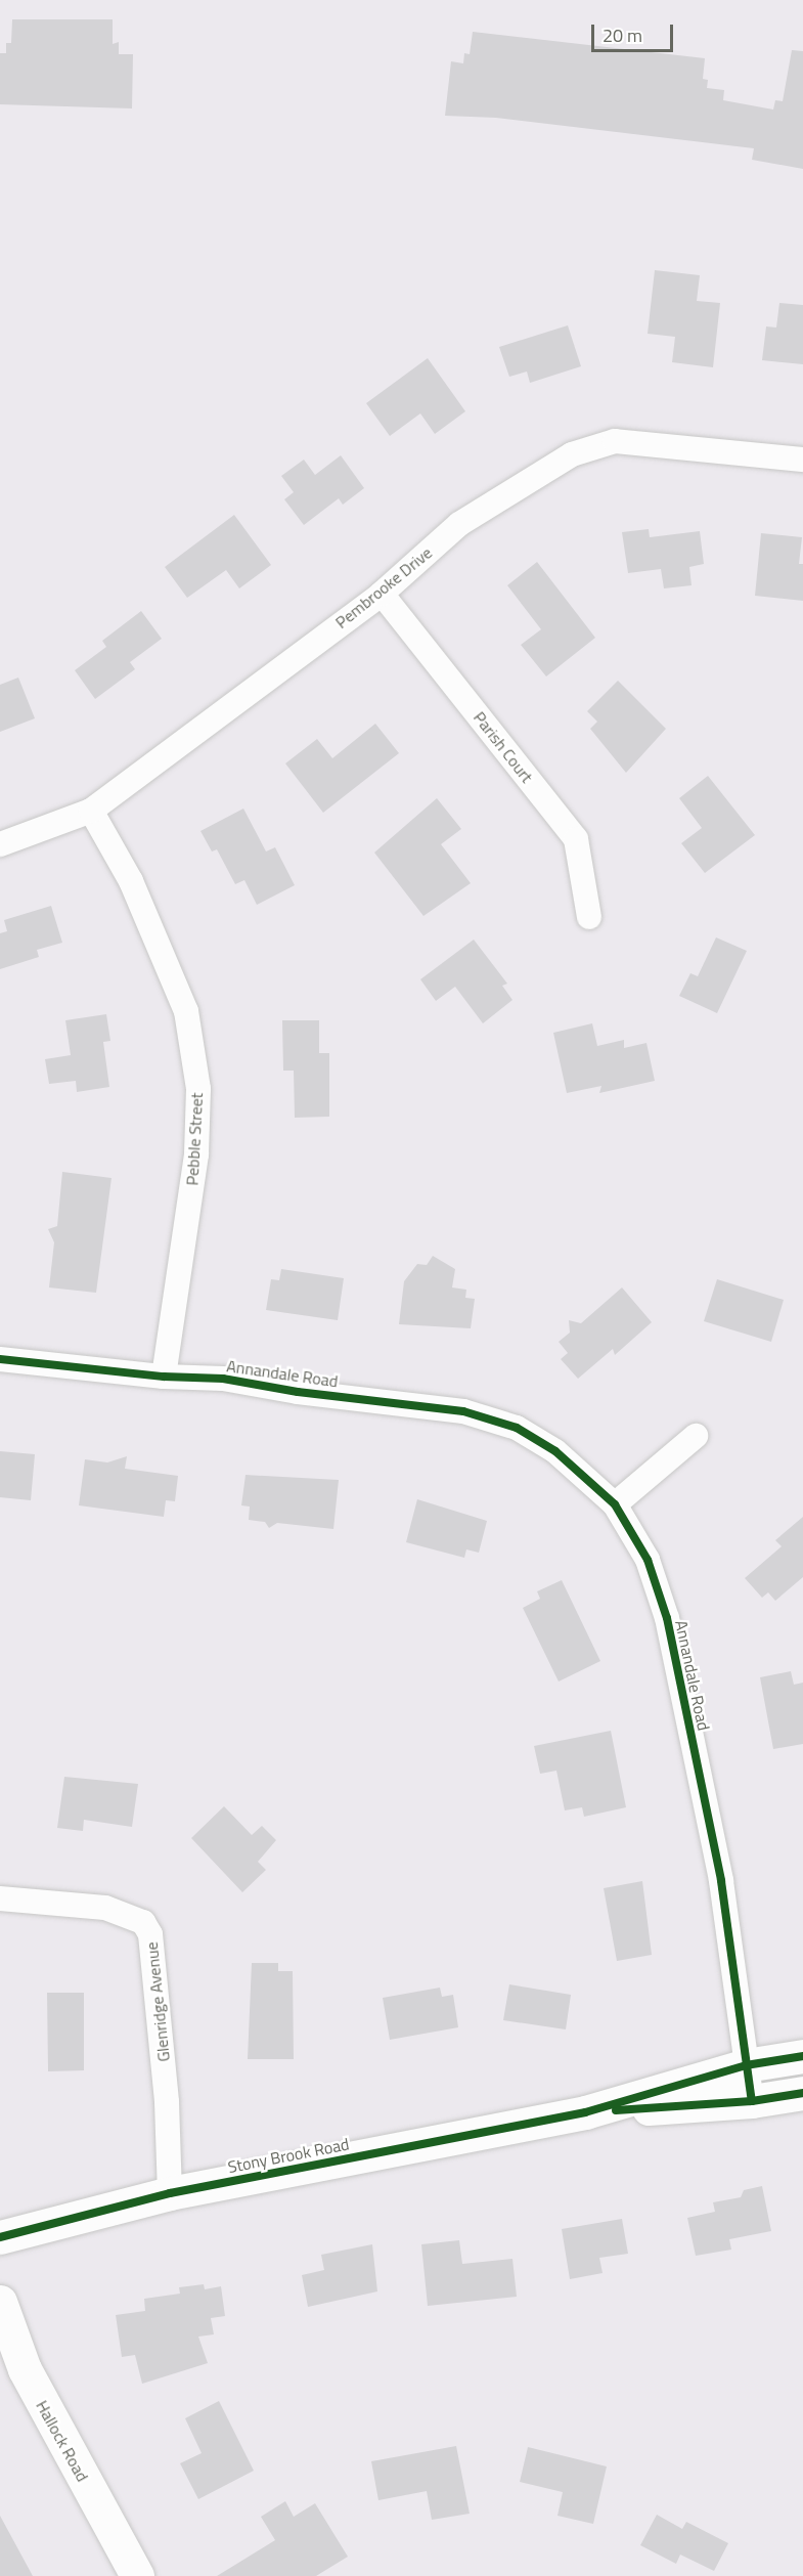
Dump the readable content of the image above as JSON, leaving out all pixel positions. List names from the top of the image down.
{
  "streets": {
    "main road": ["Stony Brook Road", "Hallock Road"],
    "street": [
      "Pembrooke Drive",
      "Parish Court",
      "Pebble Street",
      "Annandale Road",
      "Glenridge Avenue"
    ]
  },
  "crossings": [
    ["Pembrooke Drive", "Parish Court"],
    ["Pembrooke Drive", "Pebble Street"],
    ["Pebble Street", "Annandale Road"],
    ["Annandale Road", "Stony Brook Road"],
    ["Glenridge Avenue", "Stony Brook Road"]
  ],
  "scale_bar": "20 m"
}
